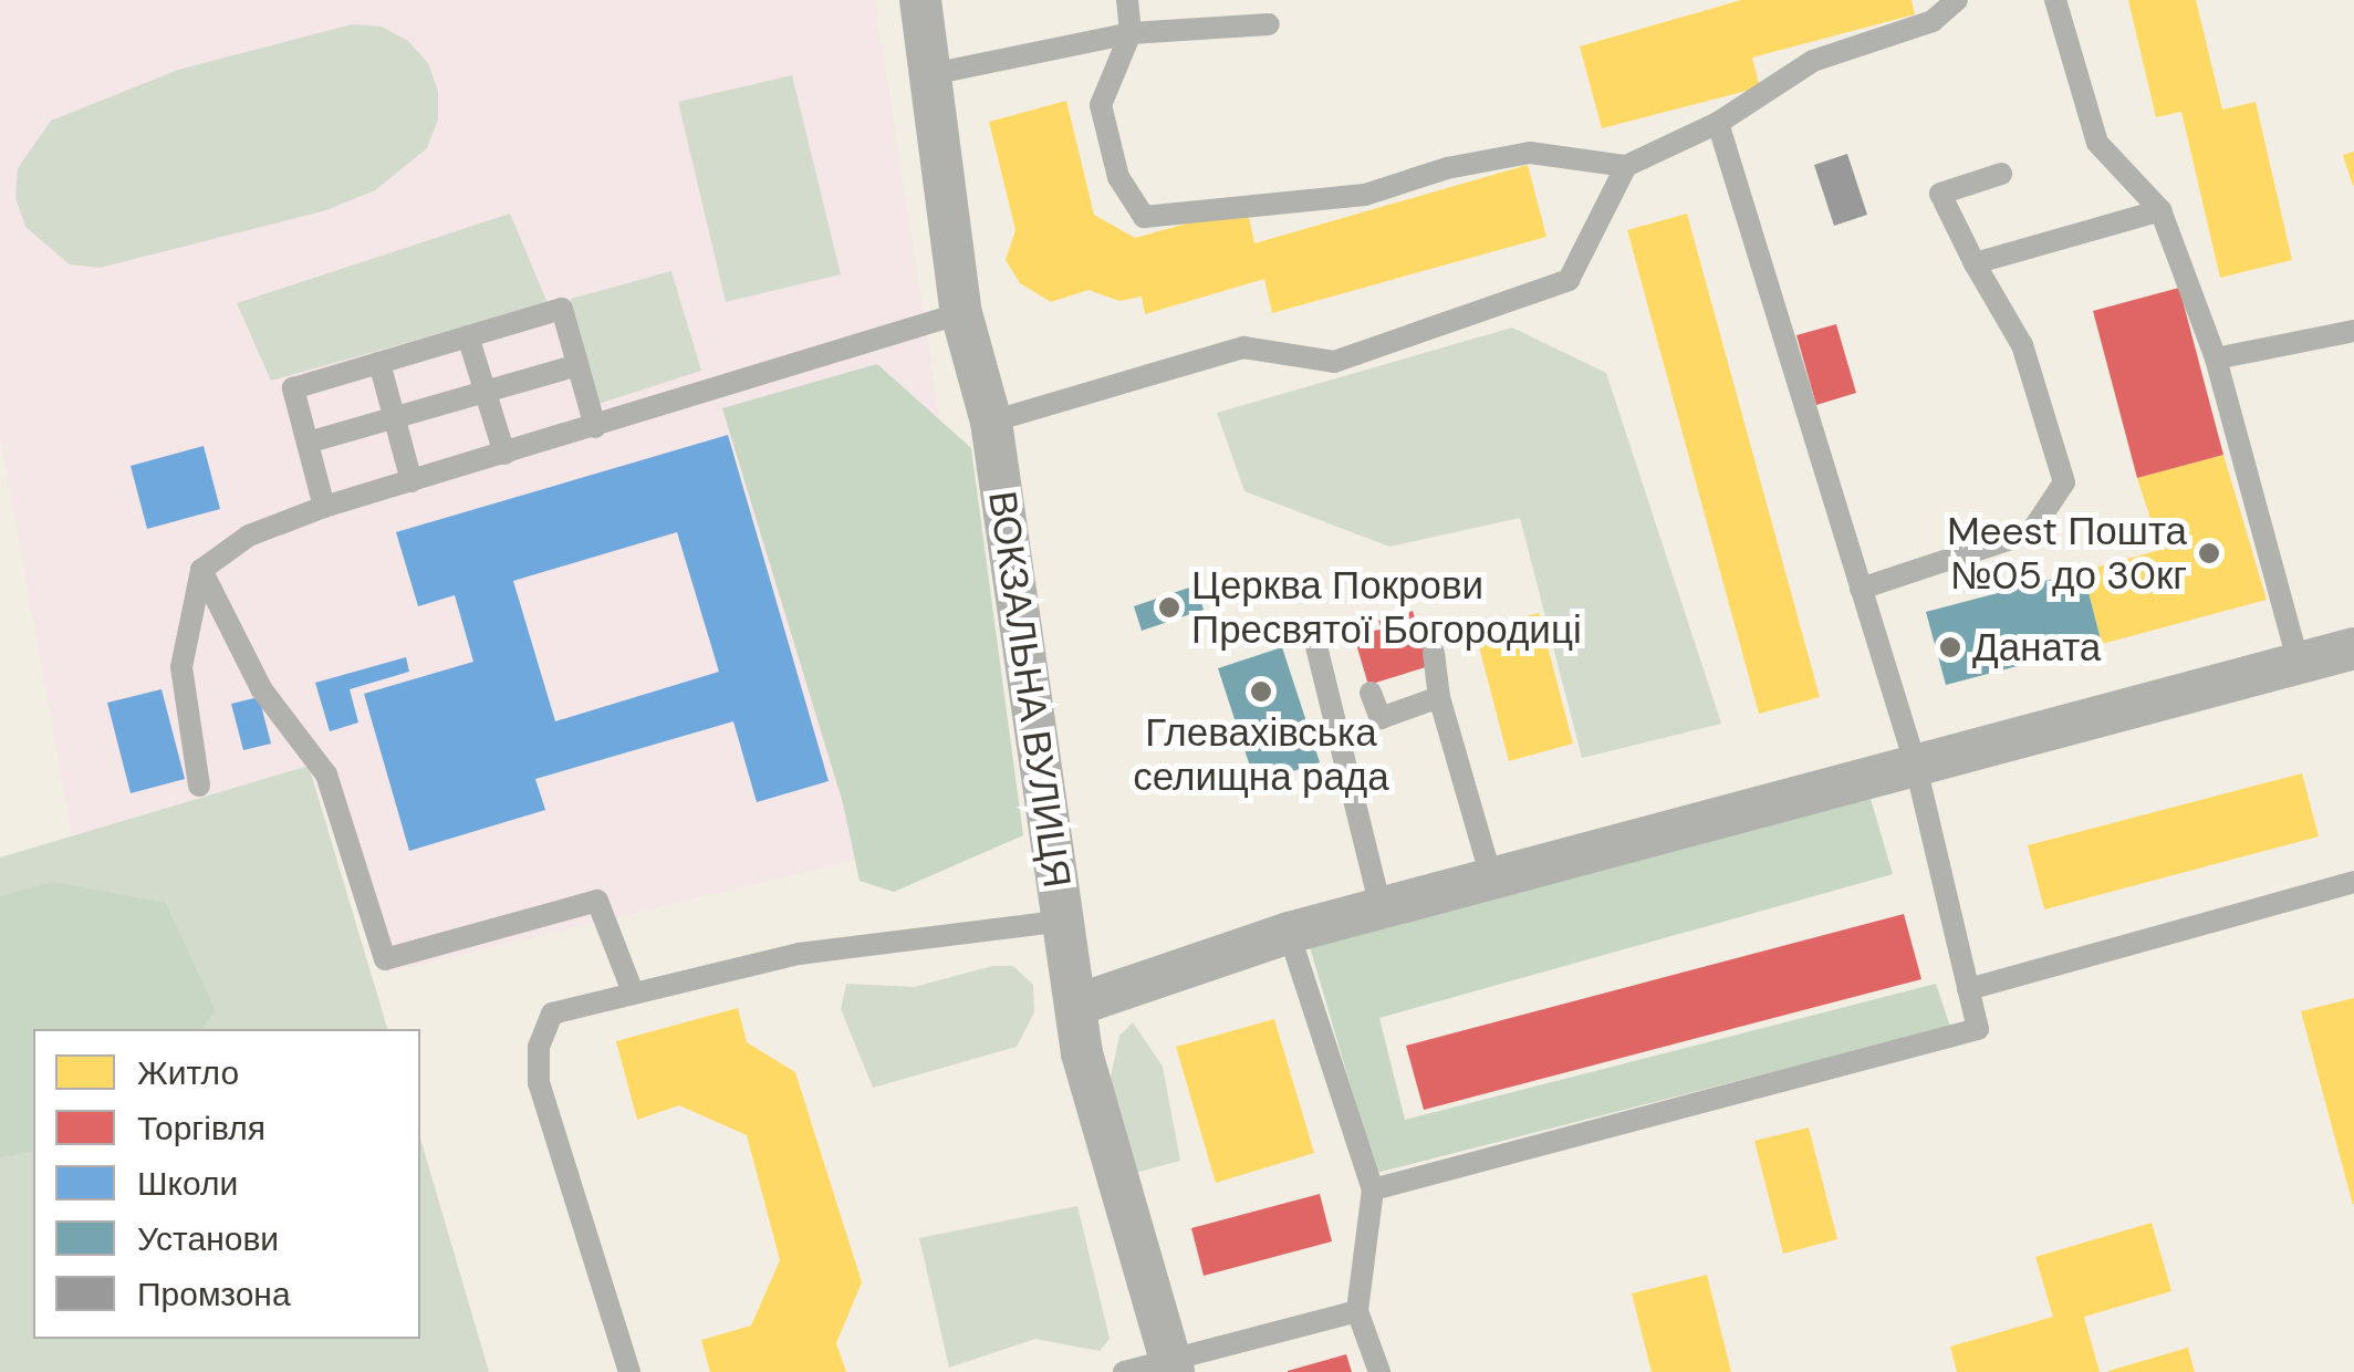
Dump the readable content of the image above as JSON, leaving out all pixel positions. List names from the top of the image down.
{
  "streets": {
    "street": ["ВОКЗАЛЬНА ВУЛИЦЯ"]
  },
  "places": [
    "Meest Пошта №05 до 30кг",
    "Церква Покрови Пресвятої Богородиці",
    "Даната",
    "Глевахівська селищна рада"
  ],
  "legend": [
    "Житло",
    "Торгівля",
    "Школи",
    "Установи",
    "Промзона"
  ]
}
